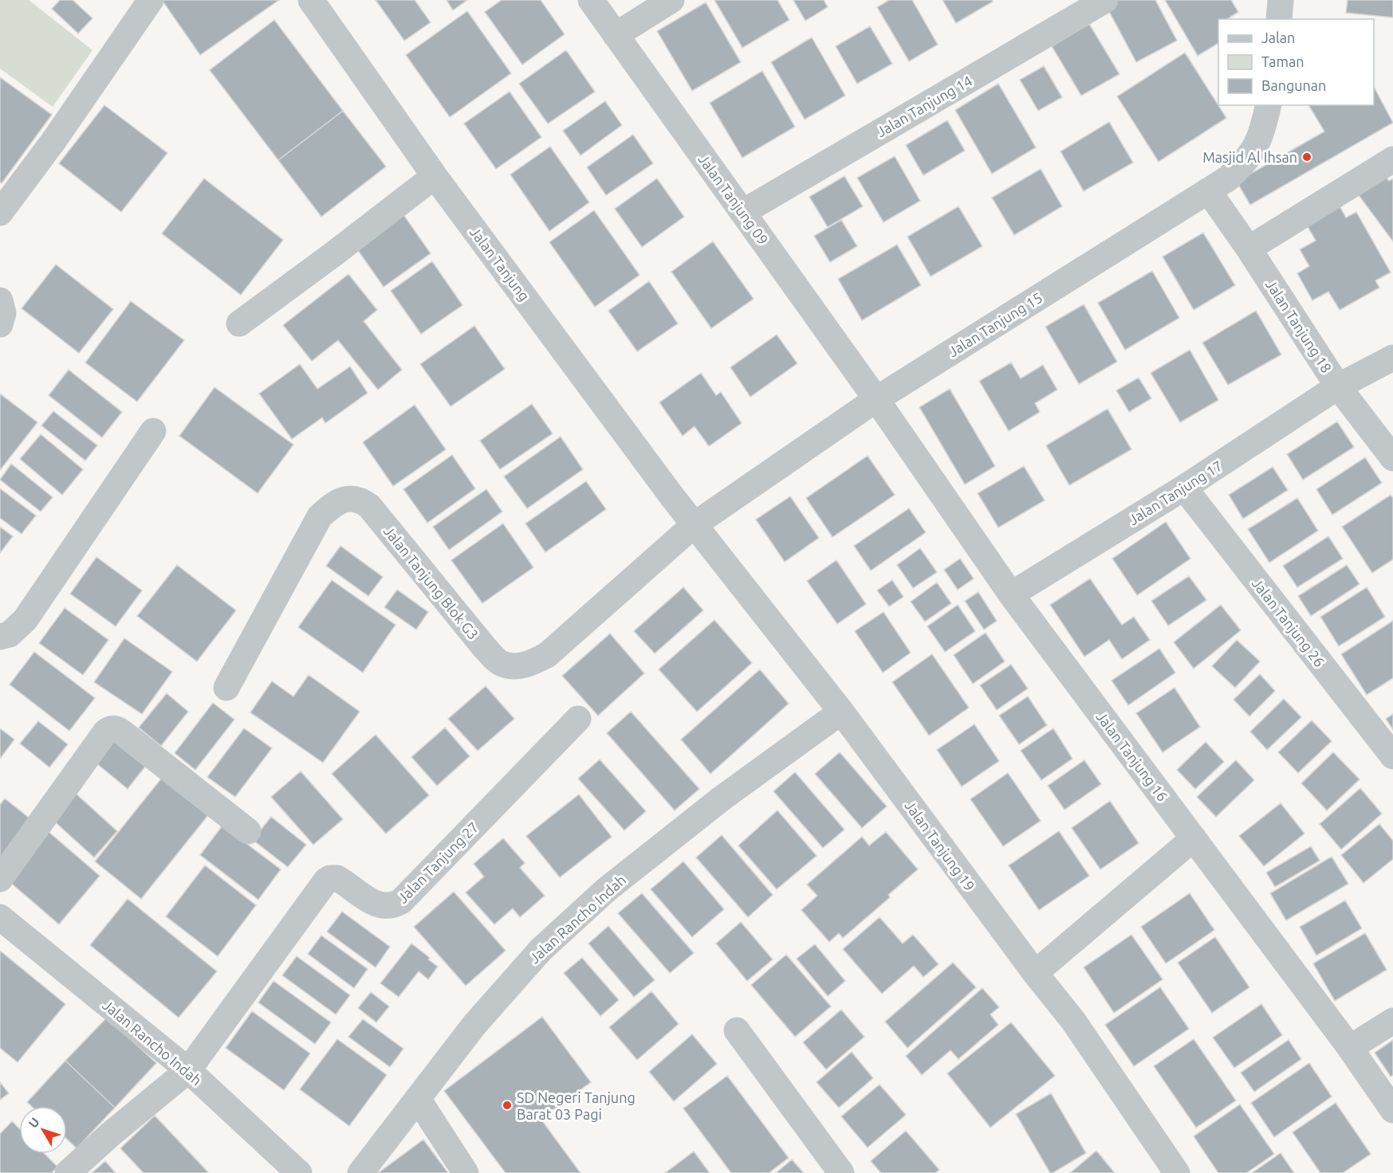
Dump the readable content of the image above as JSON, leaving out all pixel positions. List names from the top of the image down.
{
  "streets": {
    "street": [
      "Jalan Tanjung 14",
      "Jalan Tanjung 09",
      "Jalan Tanjung",
      "Jalan Tanjung 15",
      "Jalan Tanjung 18",
      "Jalan Tanjung 17",
      "Jalan Tanjung Blok G3",
      "Jalan Tanjung 26",
      "Jalan Tanjung 16",
      "Jalan Tanjung 19",
      "Jalan Tanjung 27",
      "Jalan Rancho Indah"
    ]
  },
  "crossings": [
    ["Jalan Tanjung 14", "Jalan Tanjung 09"],
    ["Jalan Tanjung 09", "Jalan Tanjung 15"],
    ["Jalan Tanjung 09", "Jalan Tanjung 16"],
    ["Jalan Tanjung", "Jalan Tanjung 15"],
    ["Jalan Tanjung", "Jalan Tanjung Blok G3"],
    ["Jalan Tanjung", "Jalan Tanjung 19"],
    ["Jalan Tanjung 15", "Jalan Tanjung 18"],
    ["Jalan Tanjung 15", "Jalan Tanjung Blok G3"],
    ["Jalan Tanjung 15", "Jalan Tanjung 16"],
    ["Jalan Tanjung 15", "Jalan Tanjung 19"],
    ["Jalan Tanjung 18", "Jalan Tanjung 17"],
    ["Jalan Tanjung 17", "Jalan Tanjung 26"],
    ["Jalan Tanjung 17", "Jalan Tanjung 16"],
    ["Jalan Tanjung Blok G3", "Jalan Tanjung 19"],
    ["Jalan Tanjung 19", "Jalan Rancho Indah"],
    ["Jalan Tanjung 27", "Jalan Rancho Indah"]
  ],
  "places": ["Masjid Al Ihsan", "SD Negeri Tanjung Barat 03 Pagi"],
  "legend": ["Jalan", "Taman", "Bangunan"],
  "north": "top left"
}
